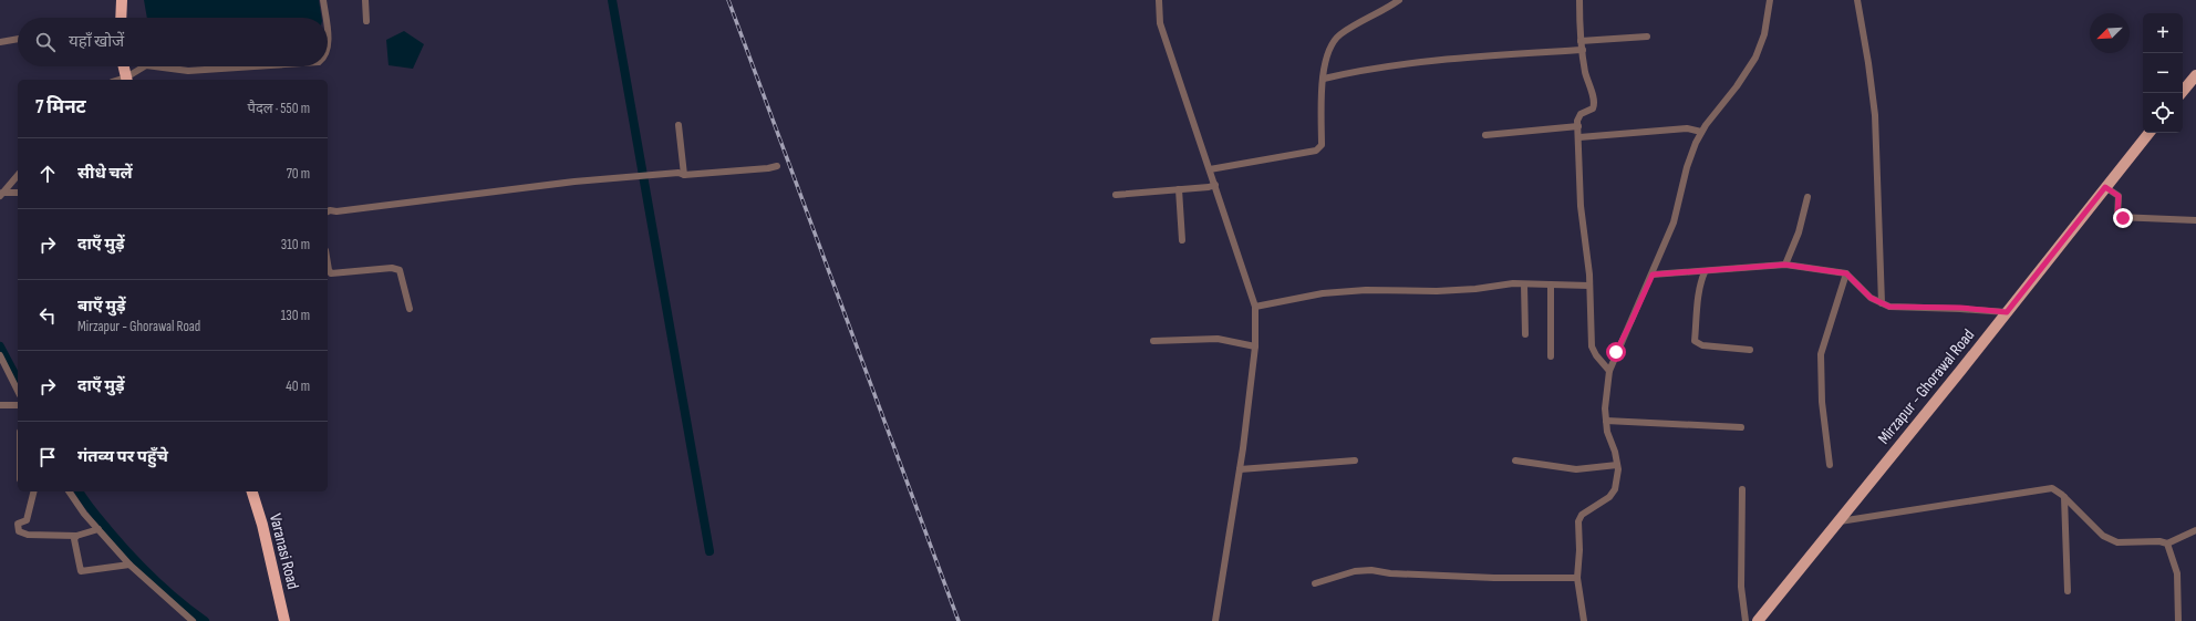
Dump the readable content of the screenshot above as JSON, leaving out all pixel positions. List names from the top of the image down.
{
  "streets": {
    "highway": ["Varanasi Road"],
    "main road": ["Mirzapur - Ghorawal Road"]
  },
  "north": "bottom left",
  "page": {
    "map_buttons": ["+", "−"],
    "search": "यहाँ खोजें",
    "heading": ["7 मिनट", "पैदल · 550 m"],
    "list": [
      ["सीधे चलें", "70 m"],
      ["दाएँ मुड़ें", "310 m"],
      ["बाएँ मुड़ें", "Mirzapur - Ghorawal Road", "130 m"],
      ["दाएँ मुड़ें", "40 m"],
      "गंतव्य पर पहुँचे"
    ]
  }
}
